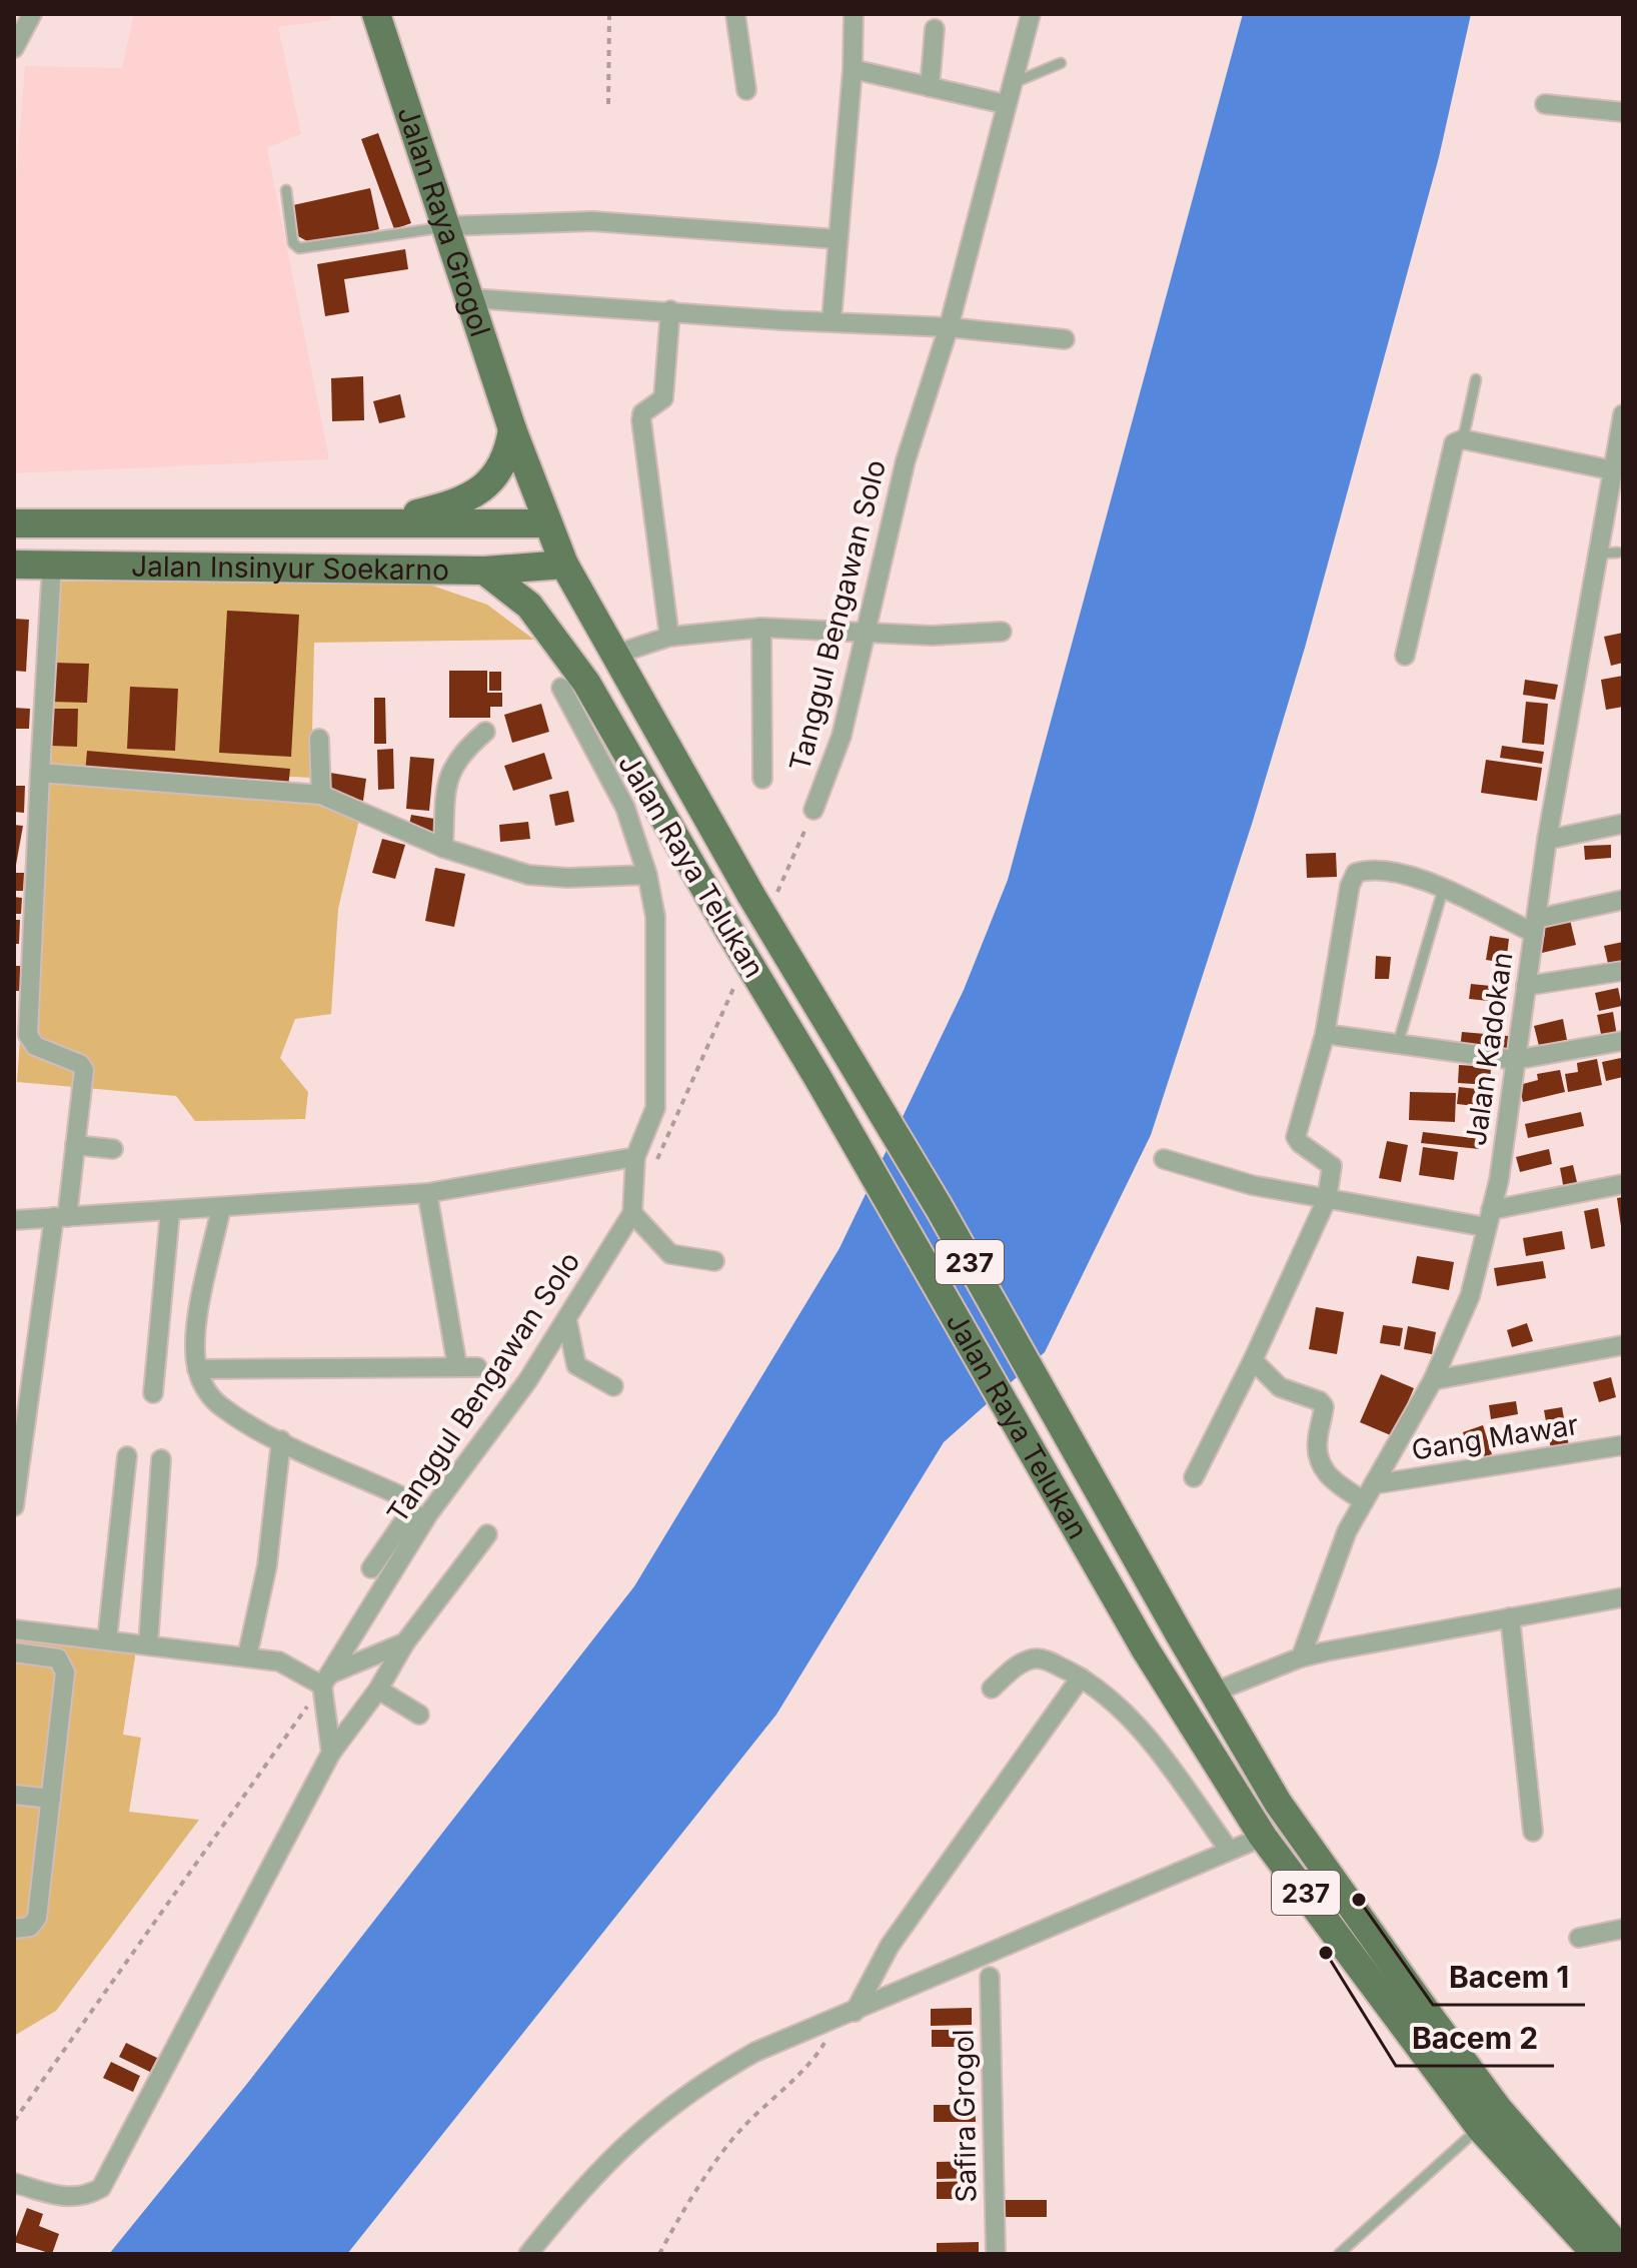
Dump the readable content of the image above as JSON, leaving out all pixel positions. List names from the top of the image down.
{
  "streets": {
    "main road": [
      "Jalan Raya Grogol",
      "Jalan Insinyur Soekarno",
      "Jalan Raya Telukan",
      "237"
    ],
    "street": [
      "Tanggul Bengawan Solo",
      "Jalan Kadokan",
      "Gang Mawar",
      "Safira Grogol"
    ]
  },
  "crossings": [
    ["Jalan Raya Grogol", "Jalan Insinyur Soekarno"],
    ["Jalan Raya Grogol", "Jalan Raya Telukan"],
    ["Jalan Insinyur Soekarno", "Jalan Raya Telukan"],
    ["Tanggul Bengawan Solo", "Jalan Raya Telukan"],
    ["Jalan Kadokan", "Gang Mawar"]
  ],
  "places": ["Bacem 1", "Bacem 2"]
}
